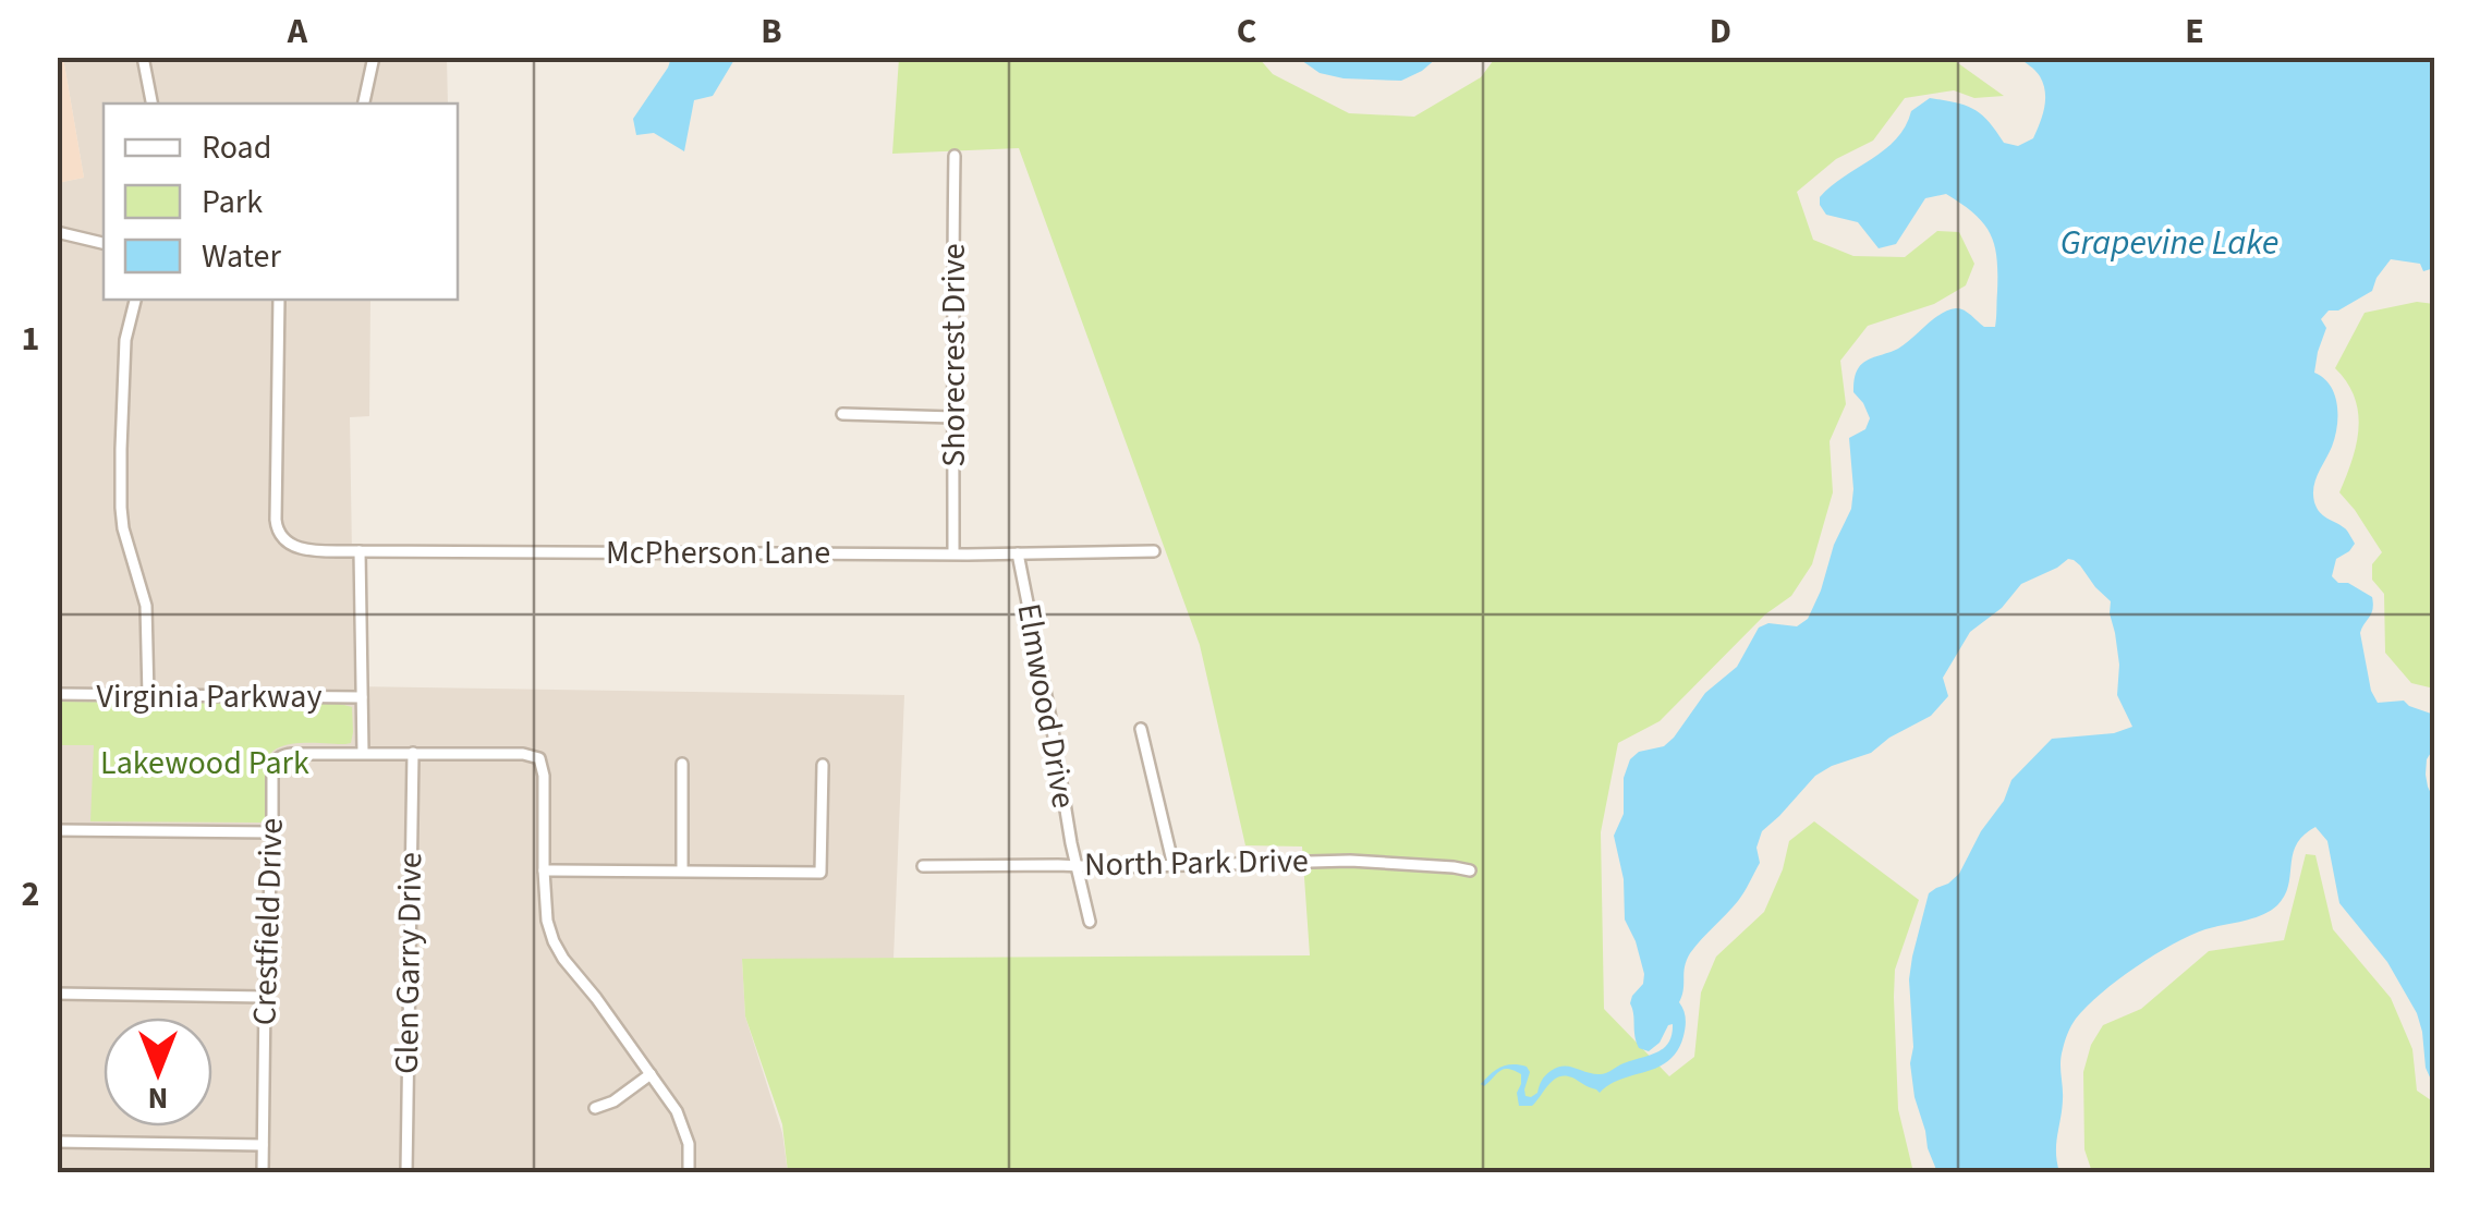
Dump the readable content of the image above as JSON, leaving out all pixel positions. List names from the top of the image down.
{
  "streets": {
    "street": [
      "Shorecrest Drive",
      "McPherson Lane",
      "Virginia Parkway",
      "Elmwood Drive",
      "North Park Drive",
      "Crestfield Drive",
      "Glen Garry Drive"
    ]
  },
  "crossings": [
    ["Shorecrest Drive", "McPherson Lane"],
    ["McPherson Lane", "Elmwood Drive"],
    ["Elmwood Drive", "North Park Drive"]
  ],
  "water": ["Grapevine Lake"],
  "parks": ["Lakewood Park"],
  "legend": ["Road", "Park", "Water"],
  "north": "bottom",
  "grid": {
    "columns": [
      "A",
      "B",
      "C",
      "D",
      "E"
    ],
    "rows": ["1", "2"]
  }
}
